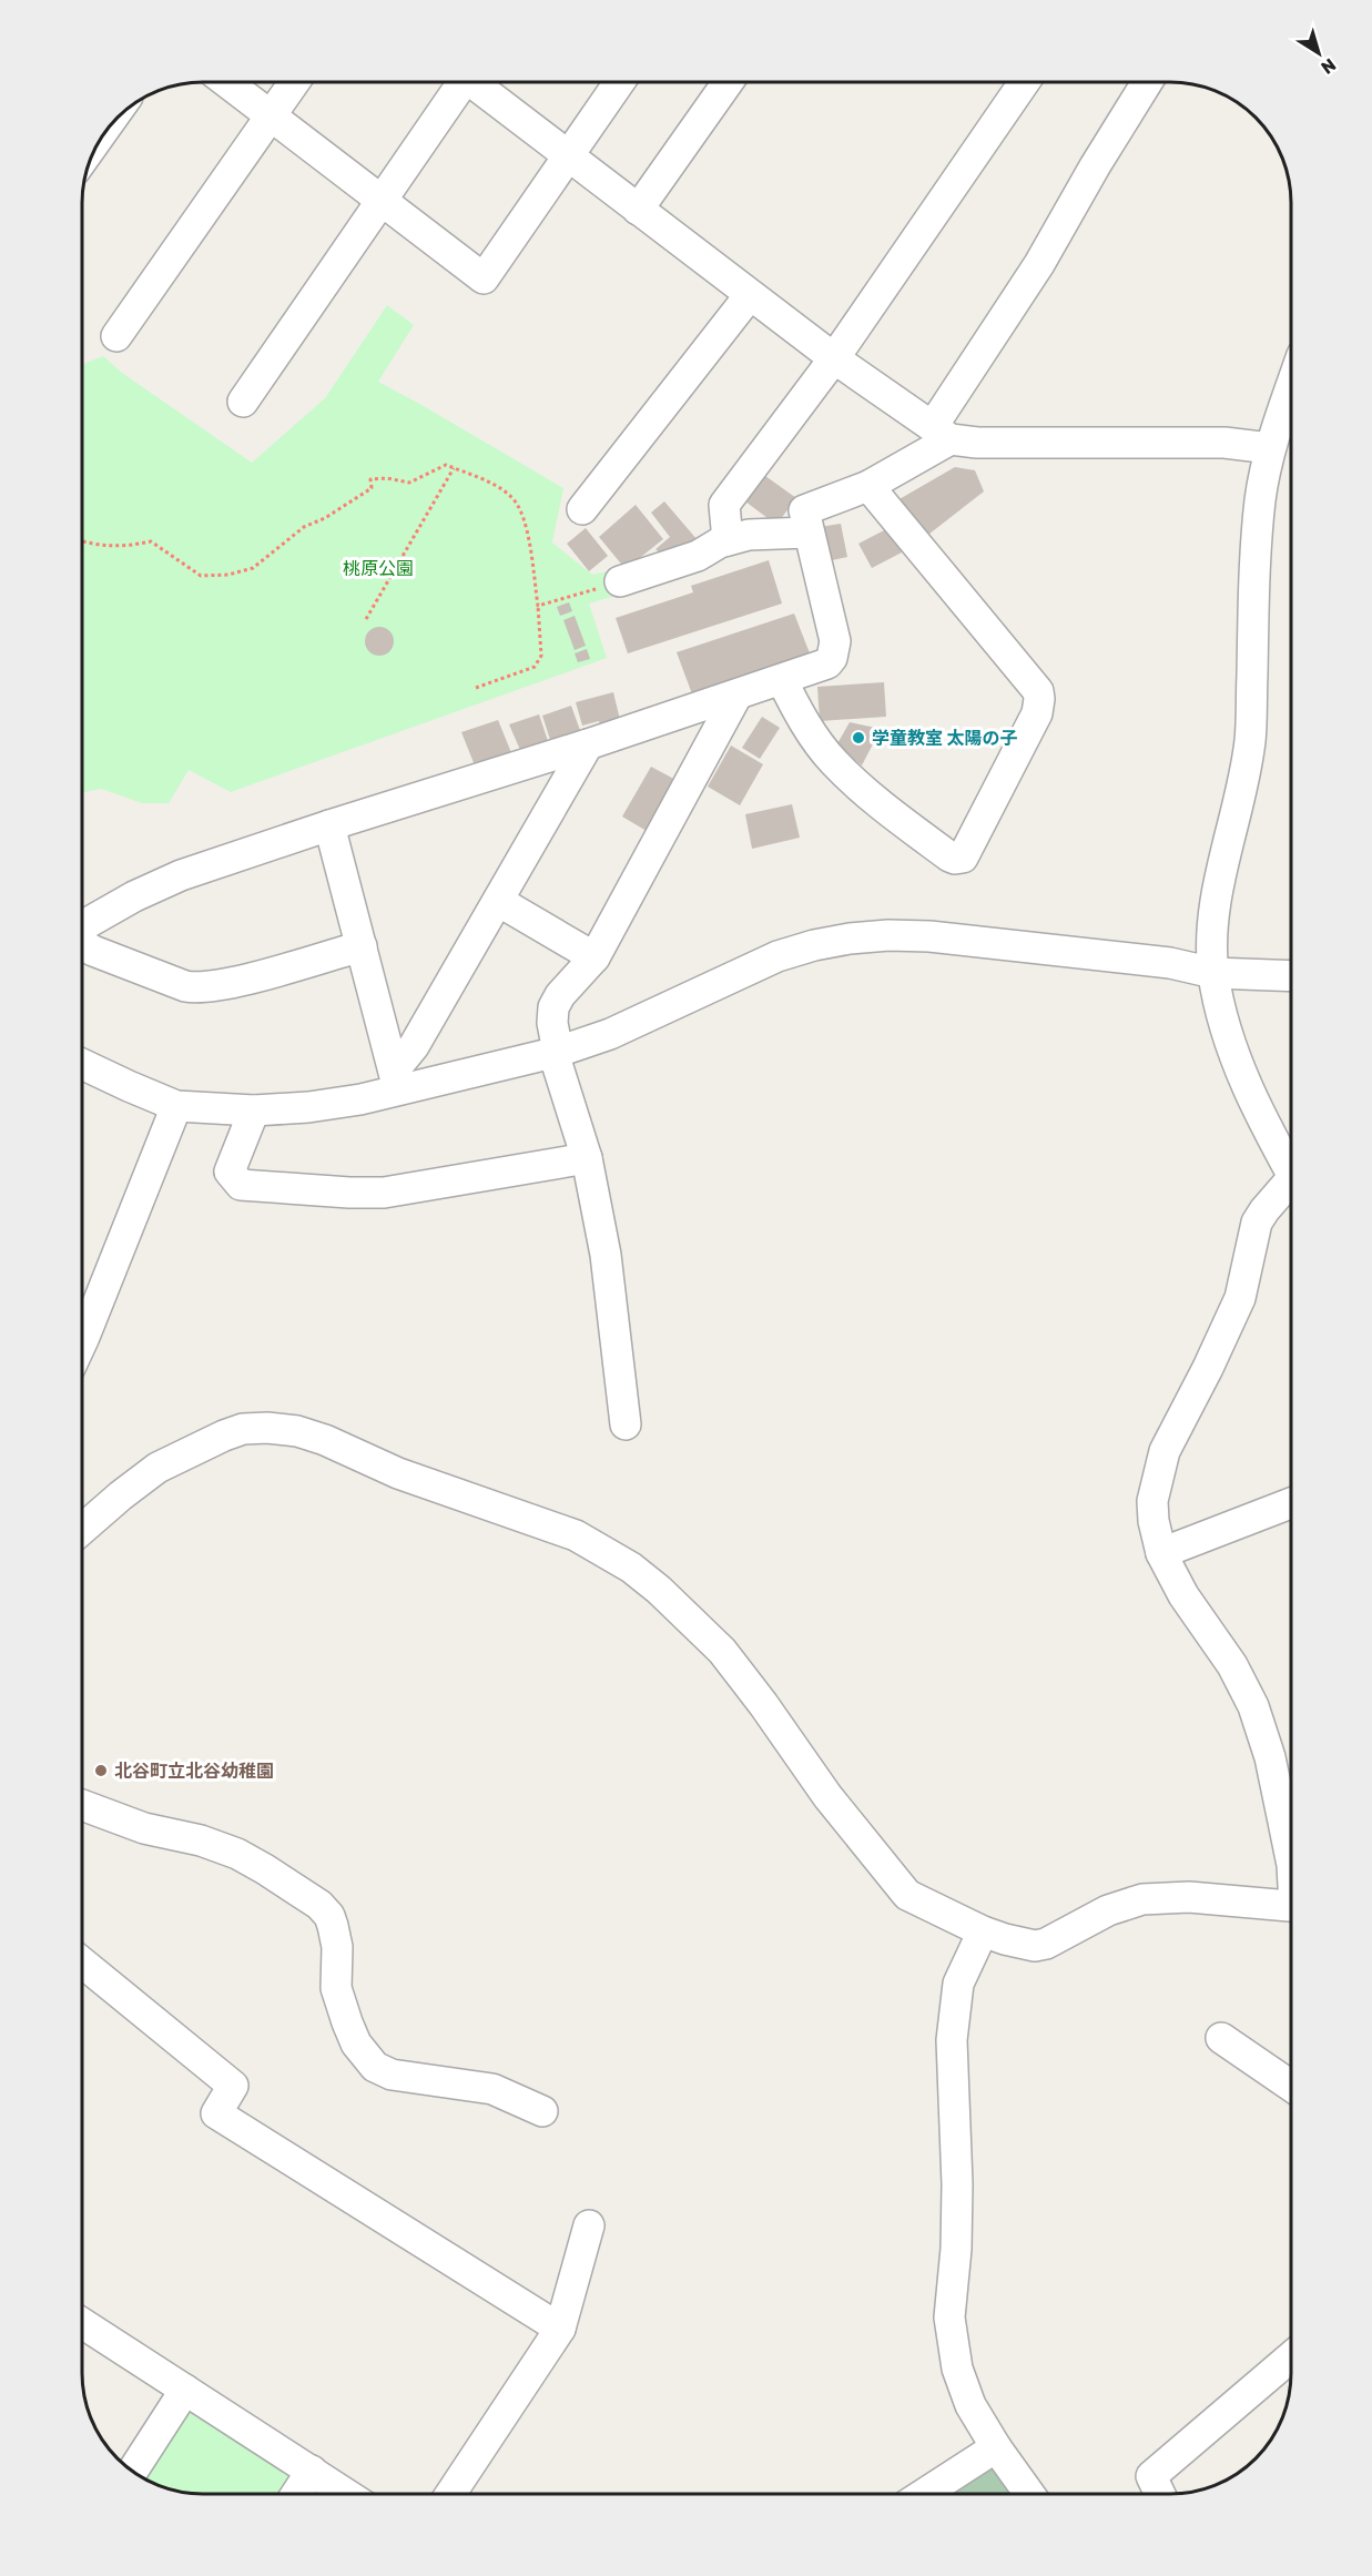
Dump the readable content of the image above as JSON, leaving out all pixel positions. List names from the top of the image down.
{
  "parks": ["桃原公園"],
  "places": ["学童教室 太陽の子", "北谷町立北谷幼稚園"],
  "north": "bottom right"
}
